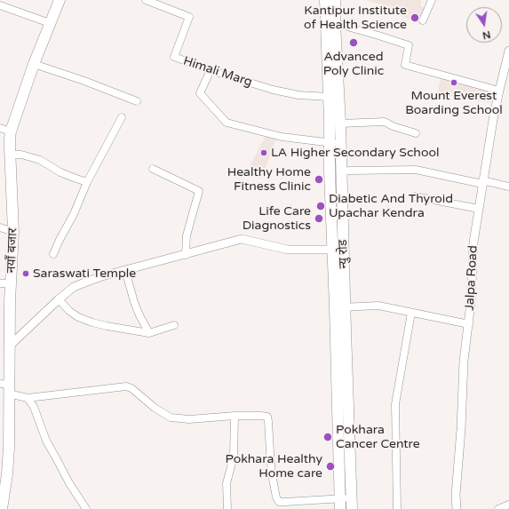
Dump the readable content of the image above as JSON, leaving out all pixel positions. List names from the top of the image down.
{
  "streets": {
    "main road": ["नयाँ बजार", "न्यु रोड"],
    "street": ["Himali Marg", "Jalpa Road"]
  },
  "crossings": [
    ["Himali Marg", "न्यु रोड"]
  ],
  "places": [
    "Kantipur Institute of Health Science",
    "Advanced Poly Clinic",
    "Mount Everest Boarding School",
    "LA Higher Secondary School",
    "Healthy Home Fitness Clinic",
    "Diabetic And Thyroid Upachar Kendra",
    "Life Care Diagnostics",
    "Saraswati Temple",
    "Pokhara Cancer Centre",
    "Pokhara Healthy Home care"
  ],
  "north": "bottom"
}
